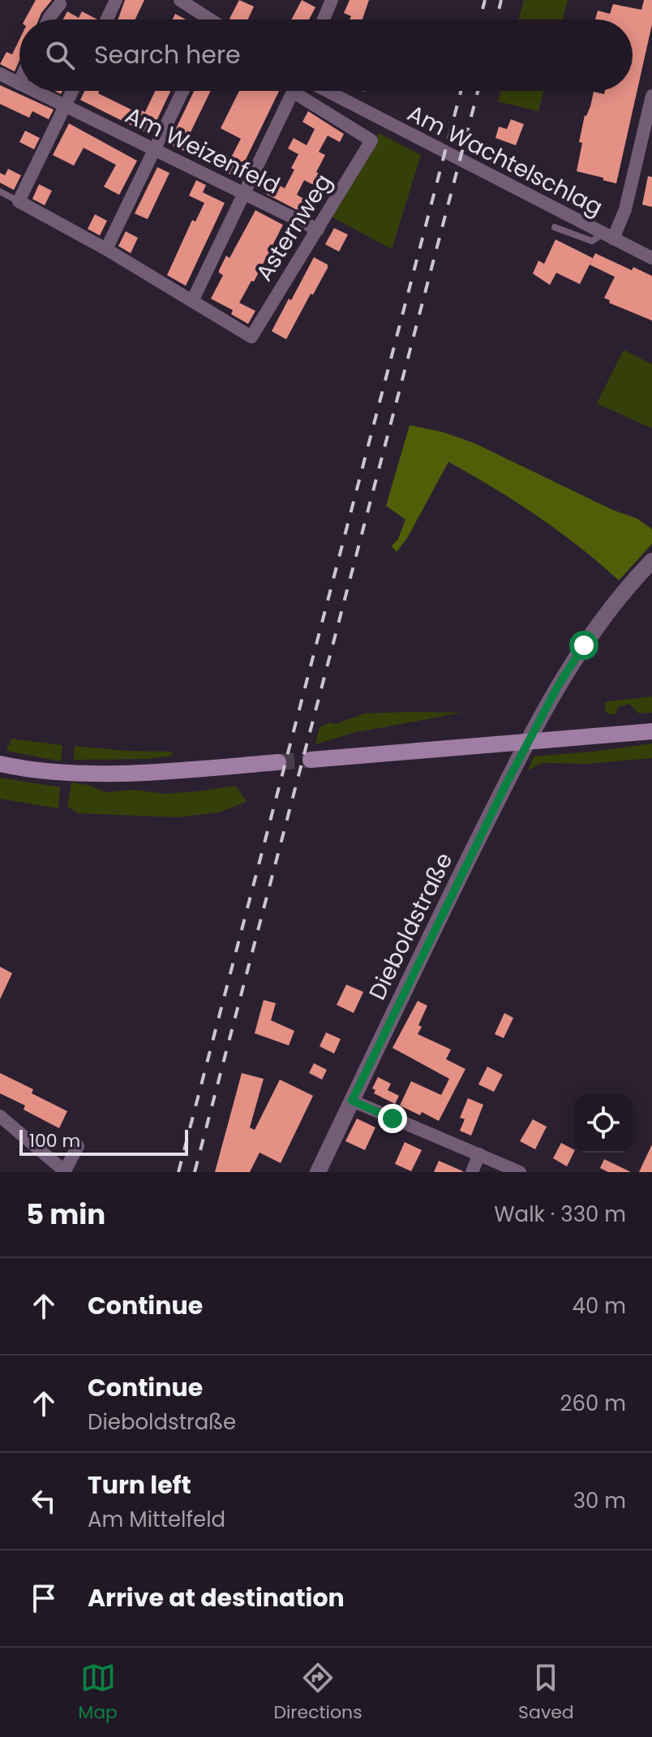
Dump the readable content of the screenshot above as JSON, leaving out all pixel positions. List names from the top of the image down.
{
  "streets": {
    "street": [
      "Am Weizenfeld",
      "Am Wachtelschlag",
      "Asternweg",
      "Dieboldstraße"
    ]
  },
  "crossings": [
    ["Am Weizenfeld", "Asternweg"]
  ],
  "scale_bar": "100 m",
  "page": {
    "search": "Search here",
    "scale": "100 m",
    "heading": ["5 min", "Walk · 330 m"],
    "list": [
      ["Continue", "40 m"],
      ["Continue", "Dieboldstraße", "260 m"],
      ["Turn left", "Am Mittelfeld", "30 m"],
      "Arrive at destination"
    ],
    "nav": ["Map", "Directions", "Saved"]
  }
}
